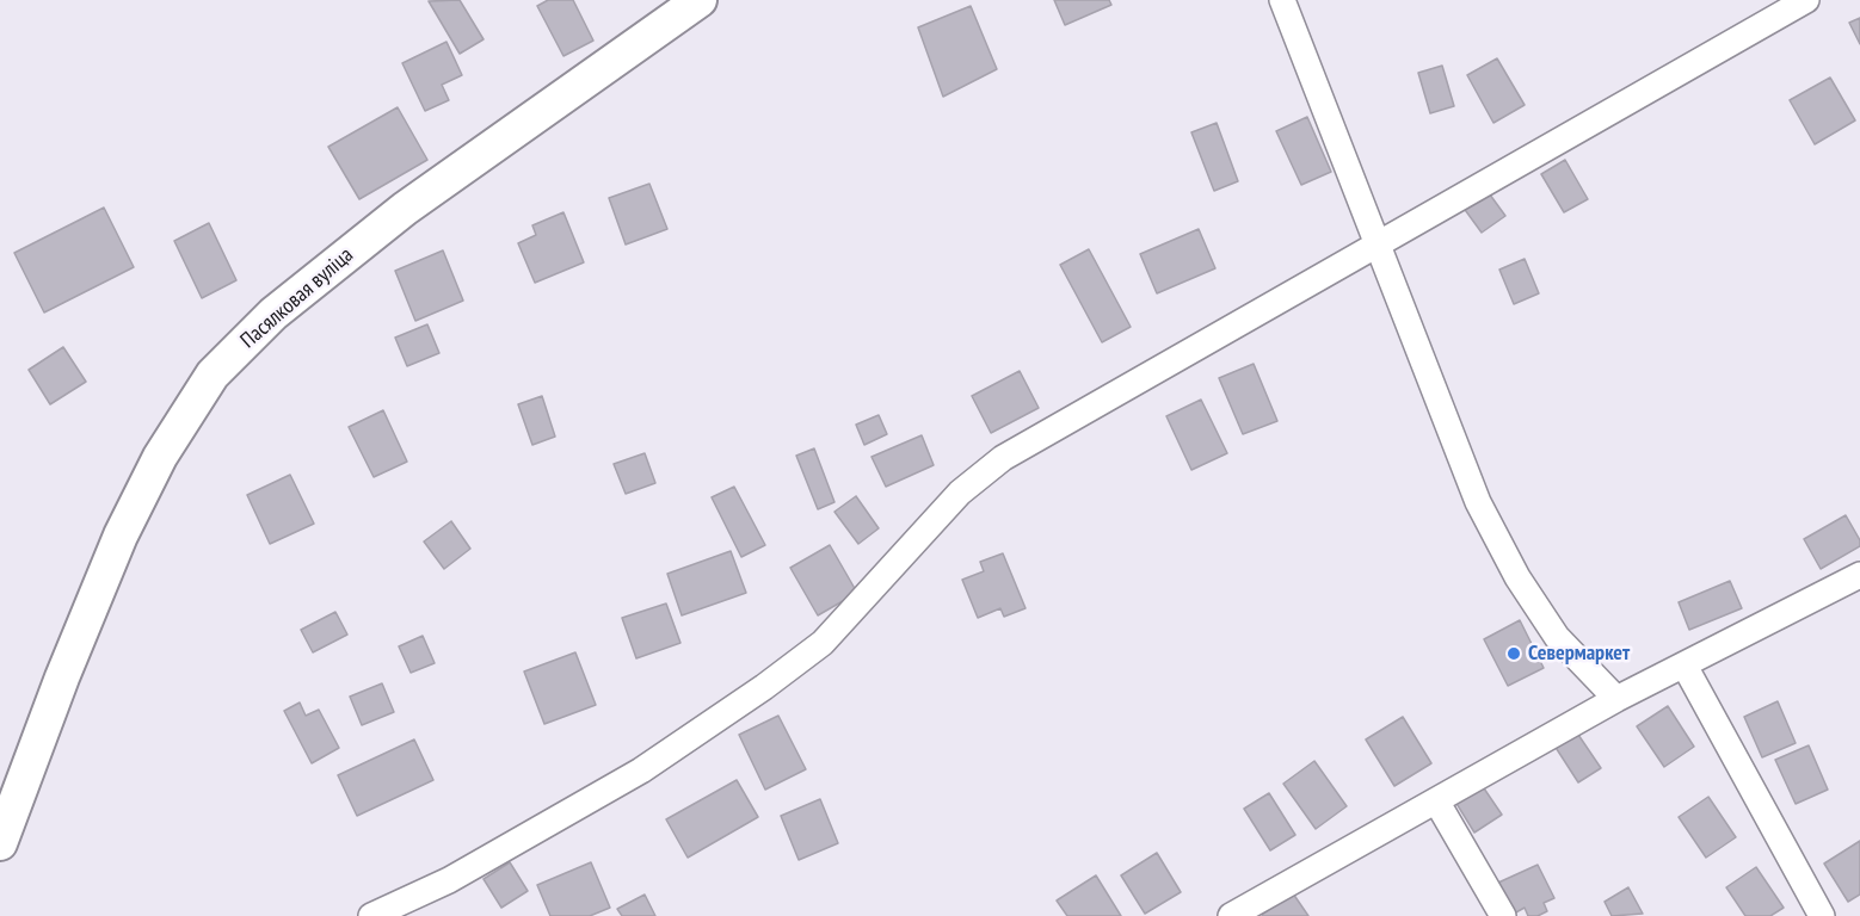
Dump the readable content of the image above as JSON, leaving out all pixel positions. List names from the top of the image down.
{
  "streets": {
    "main road": ["Пасялковая вуліца"]
  },
  "places": ["Севермаркет"]
}
